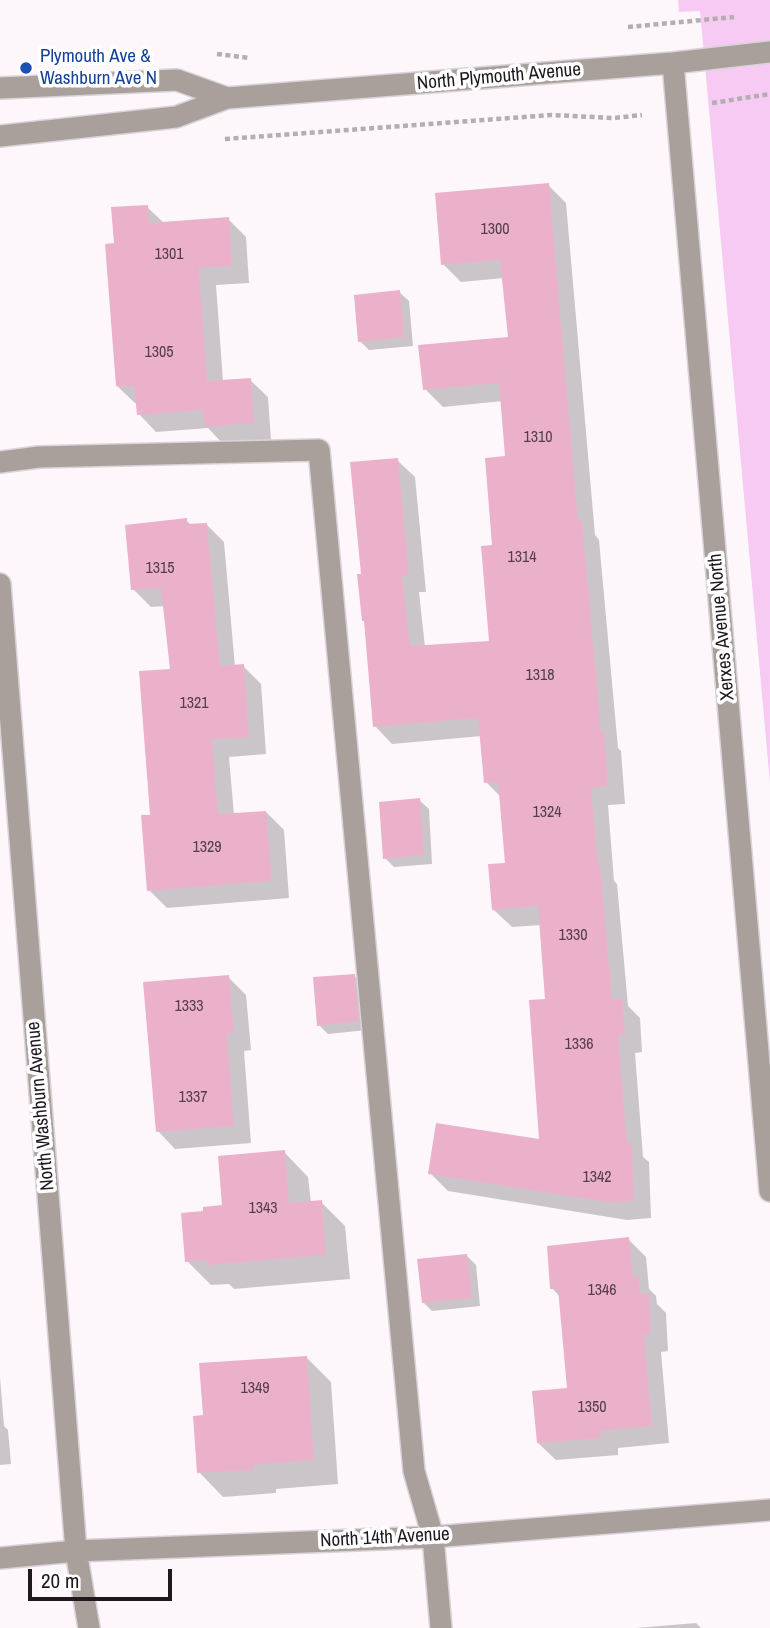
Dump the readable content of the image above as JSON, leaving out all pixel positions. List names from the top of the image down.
{
  "streets": {
    "street": [
      "North Plymouth Avenue",
      "Xerxes Avenue North",
      "North Washburn Avenue",
      "North 14th Avenue"
    ]
  },
  "crossings": [
    ["North Plymouth Avenue", "Xerxes Avenue North"],
    ["North Washburn Avenue", "North 14th Avenue"]
  ],
  "places": ["Plymouth Ave & Washburn Ave N"],
  "house_numbers": [
    "1300",
    "1301",
    "1305",
    "1310",
    "1314",
    "1315",
    "1318",
    "1321",
    "1324",
    "1329",
    "1330",
    "1333",
    "1336",
    "1337",
    "1342",
    "1343",
    "1346",
    "1349",
    "1350"
  ],
  "scale_bar": "20 m"
}
